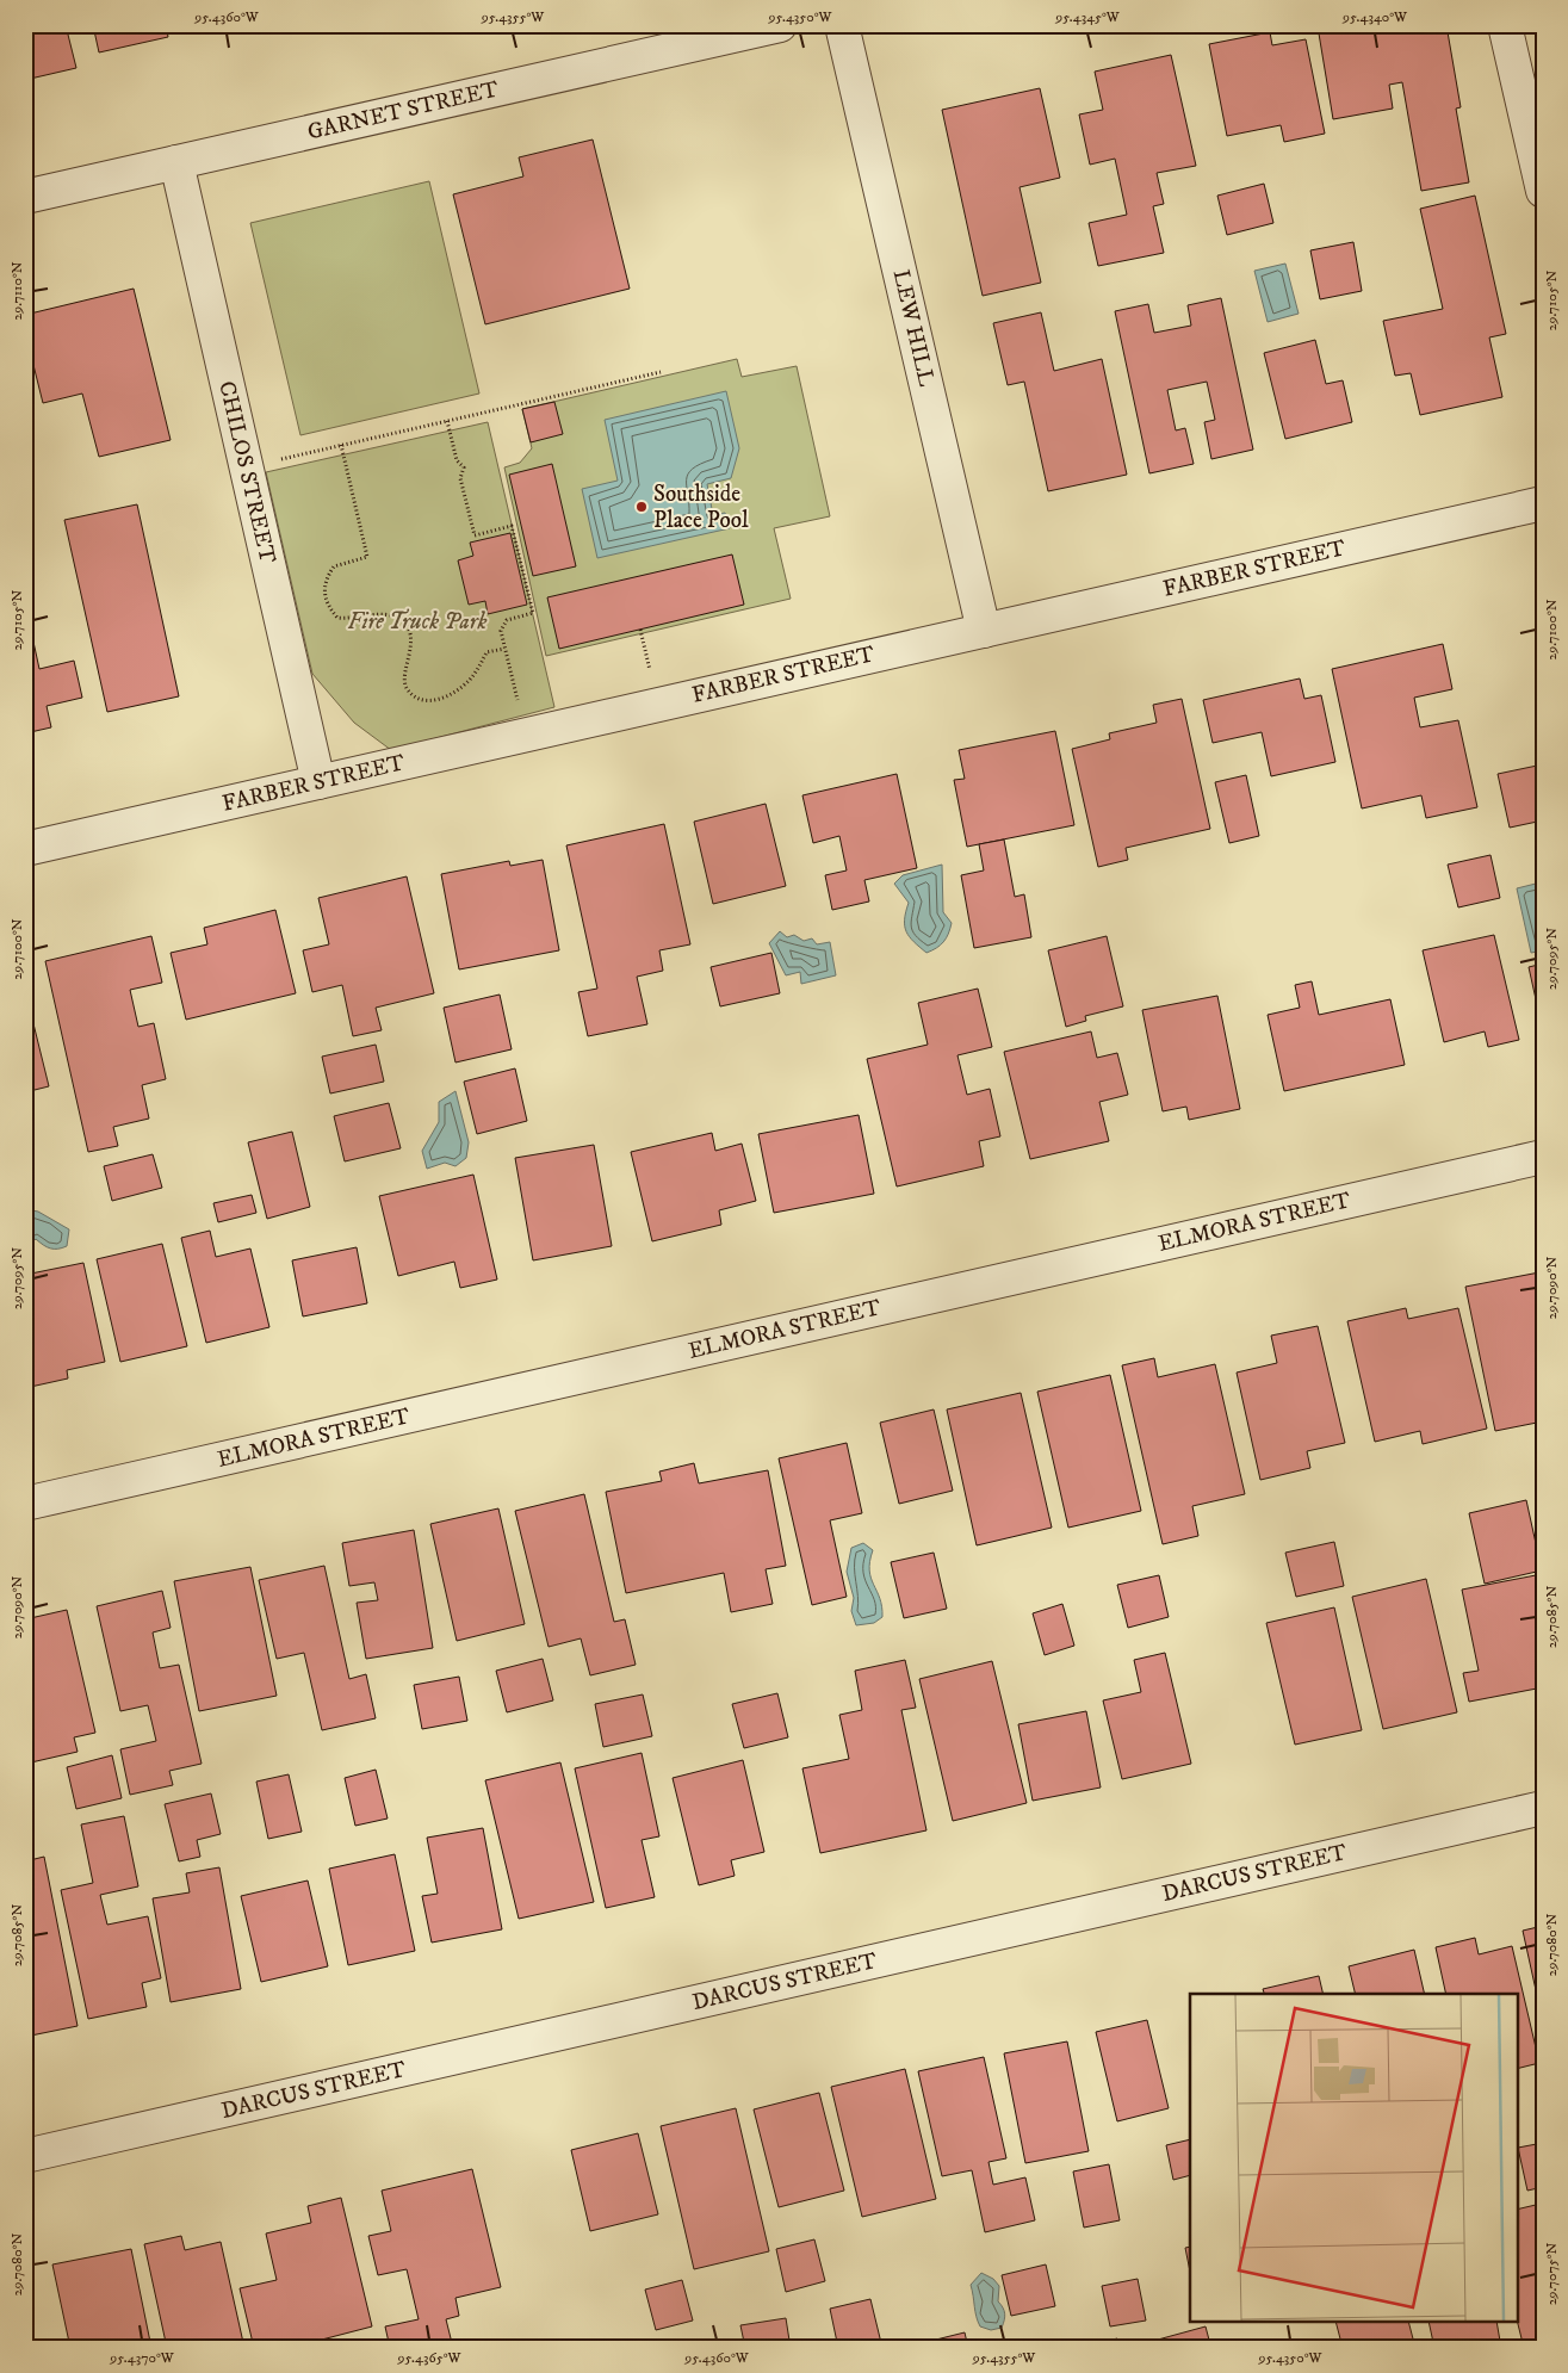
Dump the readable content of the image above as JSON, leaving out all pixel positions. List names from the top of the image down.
{
  "streets": {
    "street": [
      "GARNET STREET",
      "LEW HILL",
      "CHILOS STREET",
      "FARBER STREET",
      "ELMORA STREET",
      "DARCUS STREET"
    ]
  },
  "crossings": [
    ["GARNET STREET", "CHILOS STREET"],
    ["LEW HILL", "FARBER STREET"],
    ["CHILOS STREET", "FARBER STREET"]
  ],
  "parks": ["Fire Truck Park"],
  "places": ["Southside Place Pool"],
  "coordinates": [
    "95.4360°W",
    "95.4355°W",
    "95.4350°W",
    "95.4345°W",
    "95.4340°W",
    "29.7110°N",
    "29.7105°N",
    "29.7100°N",
    "29.7095°N",
    "29.7090°N",
    "29.7085°N",
    "29.7080°N",
    "29.7075°N",
    "95.4370°W",
    "95.4365°W"
  ]
}
